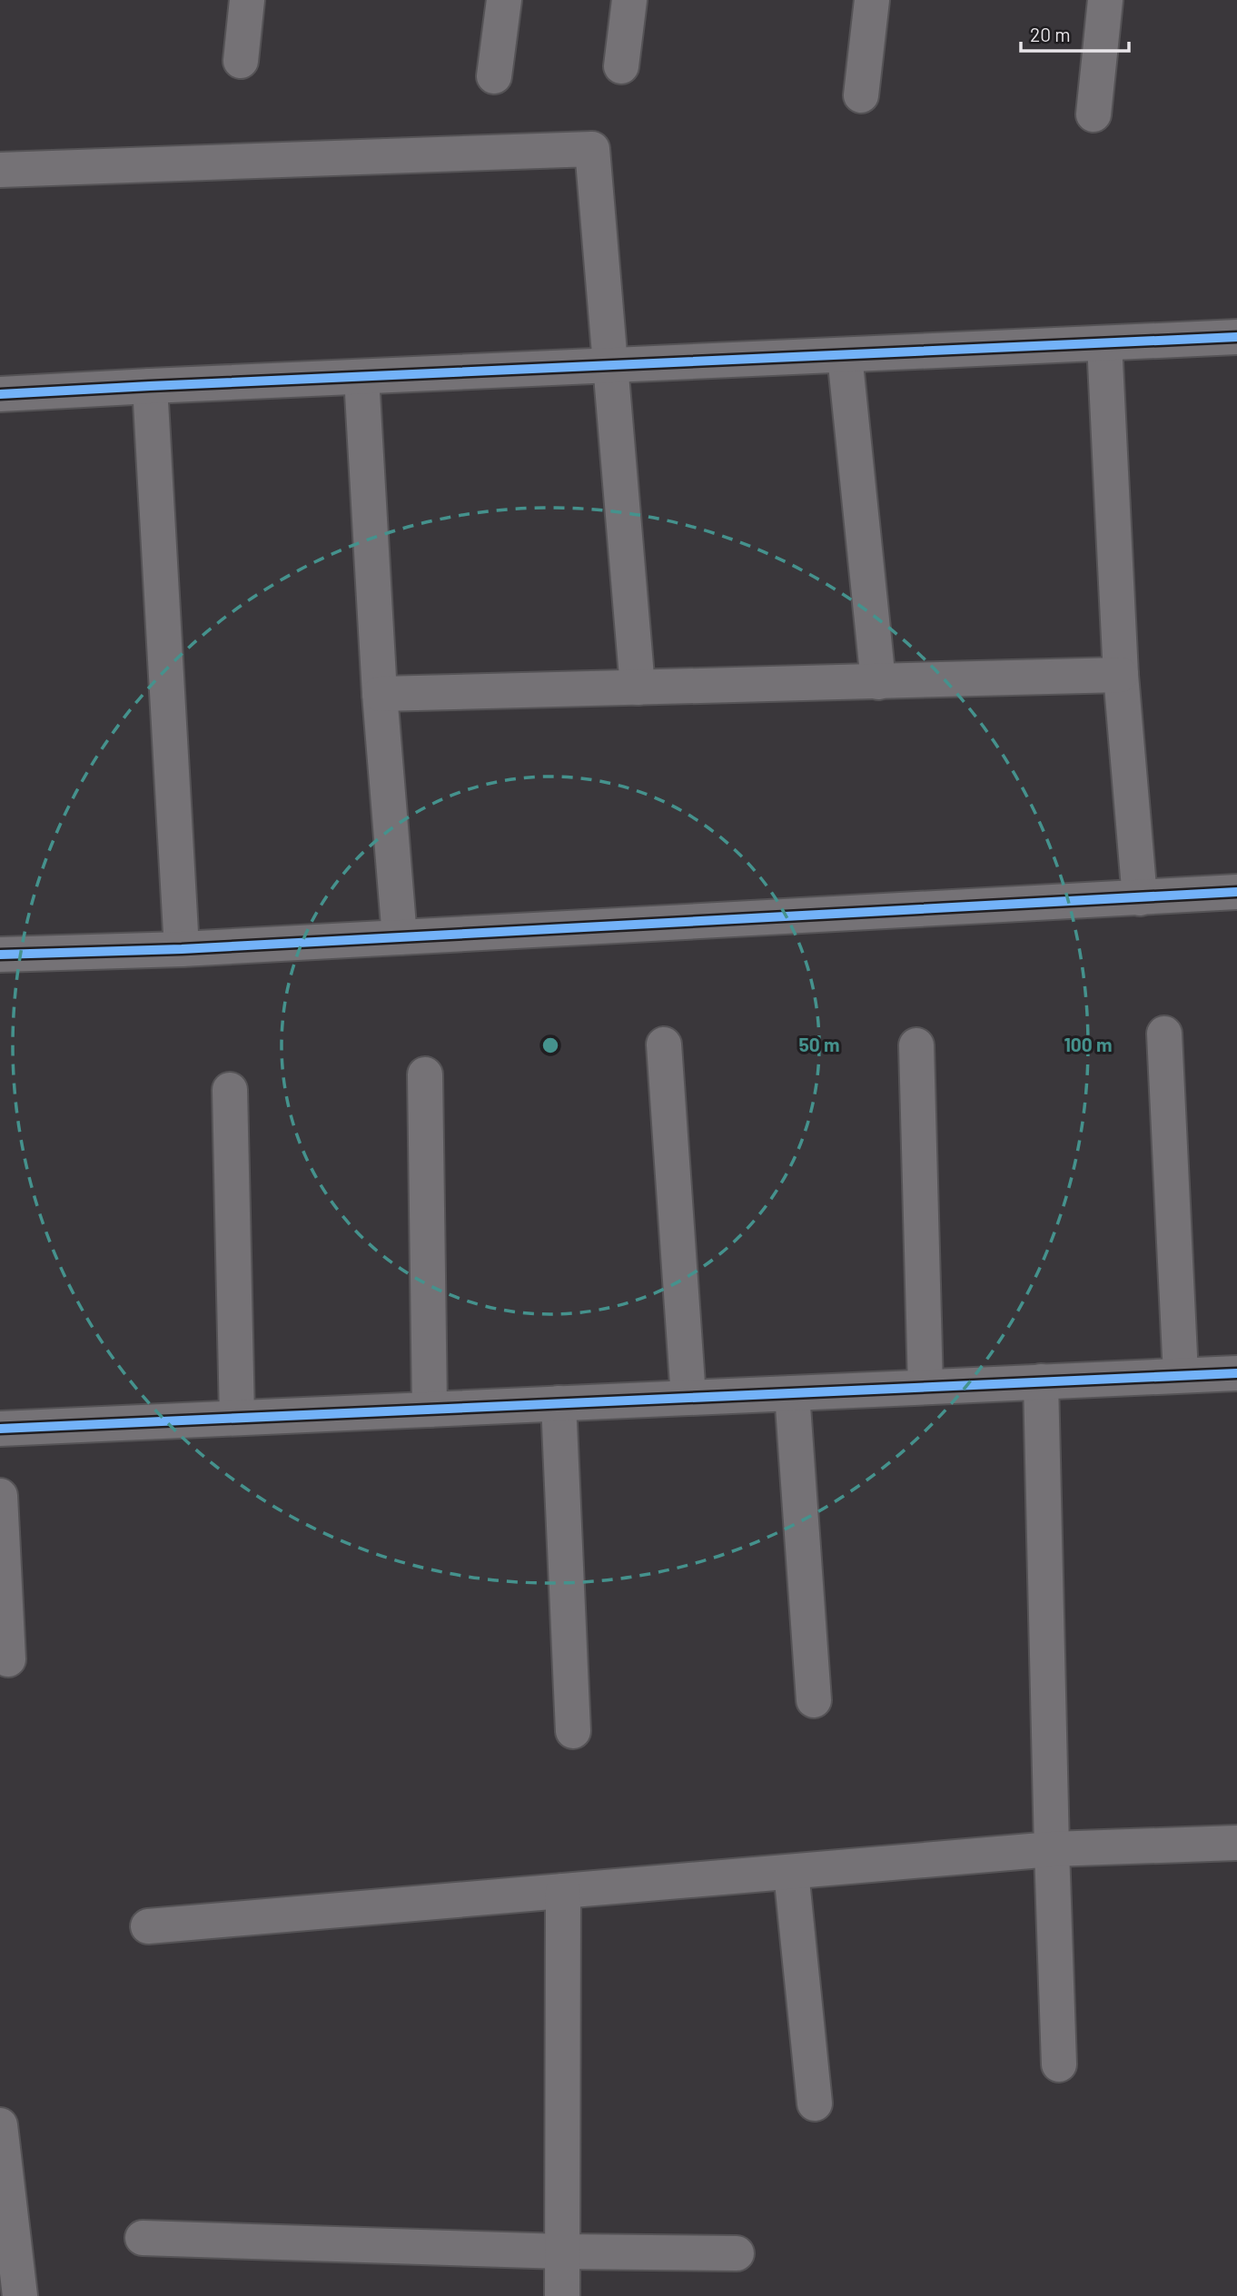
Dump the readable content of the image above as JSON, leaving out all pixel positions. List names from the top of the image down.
{
  "scale_bar": "20 m",
  "rings": ["50 m", "100 m"]
}
